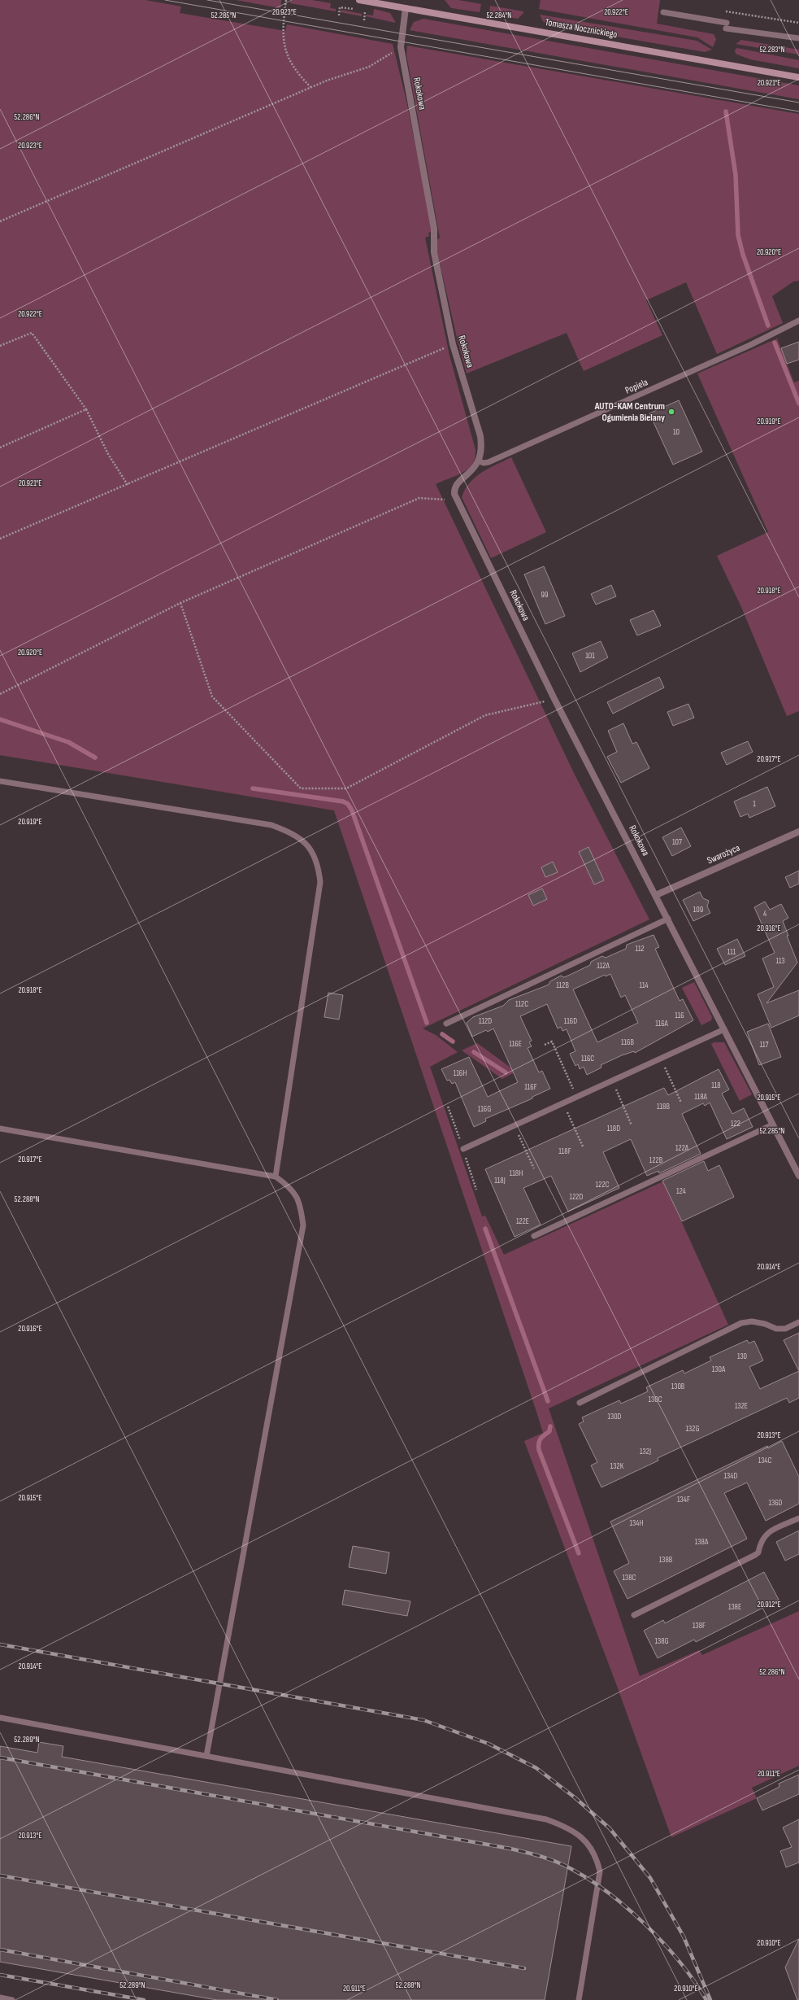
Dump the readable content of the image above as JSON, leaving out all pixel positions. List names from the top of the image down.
{
  "streets": {
    "street": ["Tomasza Nocznickiego", "Rokokowa", "Swarożyca"],
    "lane": ["Popiela"]
  },
  "crossings": [
    ["Tomasza Nocznickiego", "Rokokowa"],
    ["Rokokowa", "Popiela"],
    ["Rokokowa", "Swarożyca"]
  ],
  "places": ["AUTO-KAM Centrum Ogumienia Bielany"],
  "house_numbers": [
    "10",
    "99",
    "101",
    "1",
    "107",
    "109",
    "4",
    "112",
    "111",
    "113",
    "112A",
    "112B",
    "114",
    "112C",
    "116",
    "112D",
    "116D",
    "116A",
    "116B",
    "116E",
    "117",
    "116C",
    "116H",
    "118",
    "116F",
    "118A",
    "118B",
    "116G",
    "122",
    "118D",
    "122A",
    "118F",
    "122B",
    "118H",
    "118J",
    "122C",
    "124",
    "122D",
    "122E",
    "130",
    "130A",
    "130B",
    "130C",
    "132E",
    "130D",
    "132G",
    "132J",
    "134C",
    "132K",
    "134D",
    "134F",
    "136D",
    "134H",
    "138A",
    "138B",
    "138C",
    "138E",
    "138F",
    "138G"
  ],
  "coordinates": [
    "20.923°E",
    "20.922°E",
    "52.285°N",
    "52.284°N",
    "52.283°N",
    "20.921°E",
    "52.286°N",
    "20.920°E",
    "20.919°E",
    "20.918°E",
    "20.917°E",
    "20.916°E",
    "20.915°E",
    "52.288°N",
    "20.914°E",
    "20.913°E",
    "20.912°E",
    "52.289°N",
    "20.911°E",
    "20.910°E"
  ]
}
